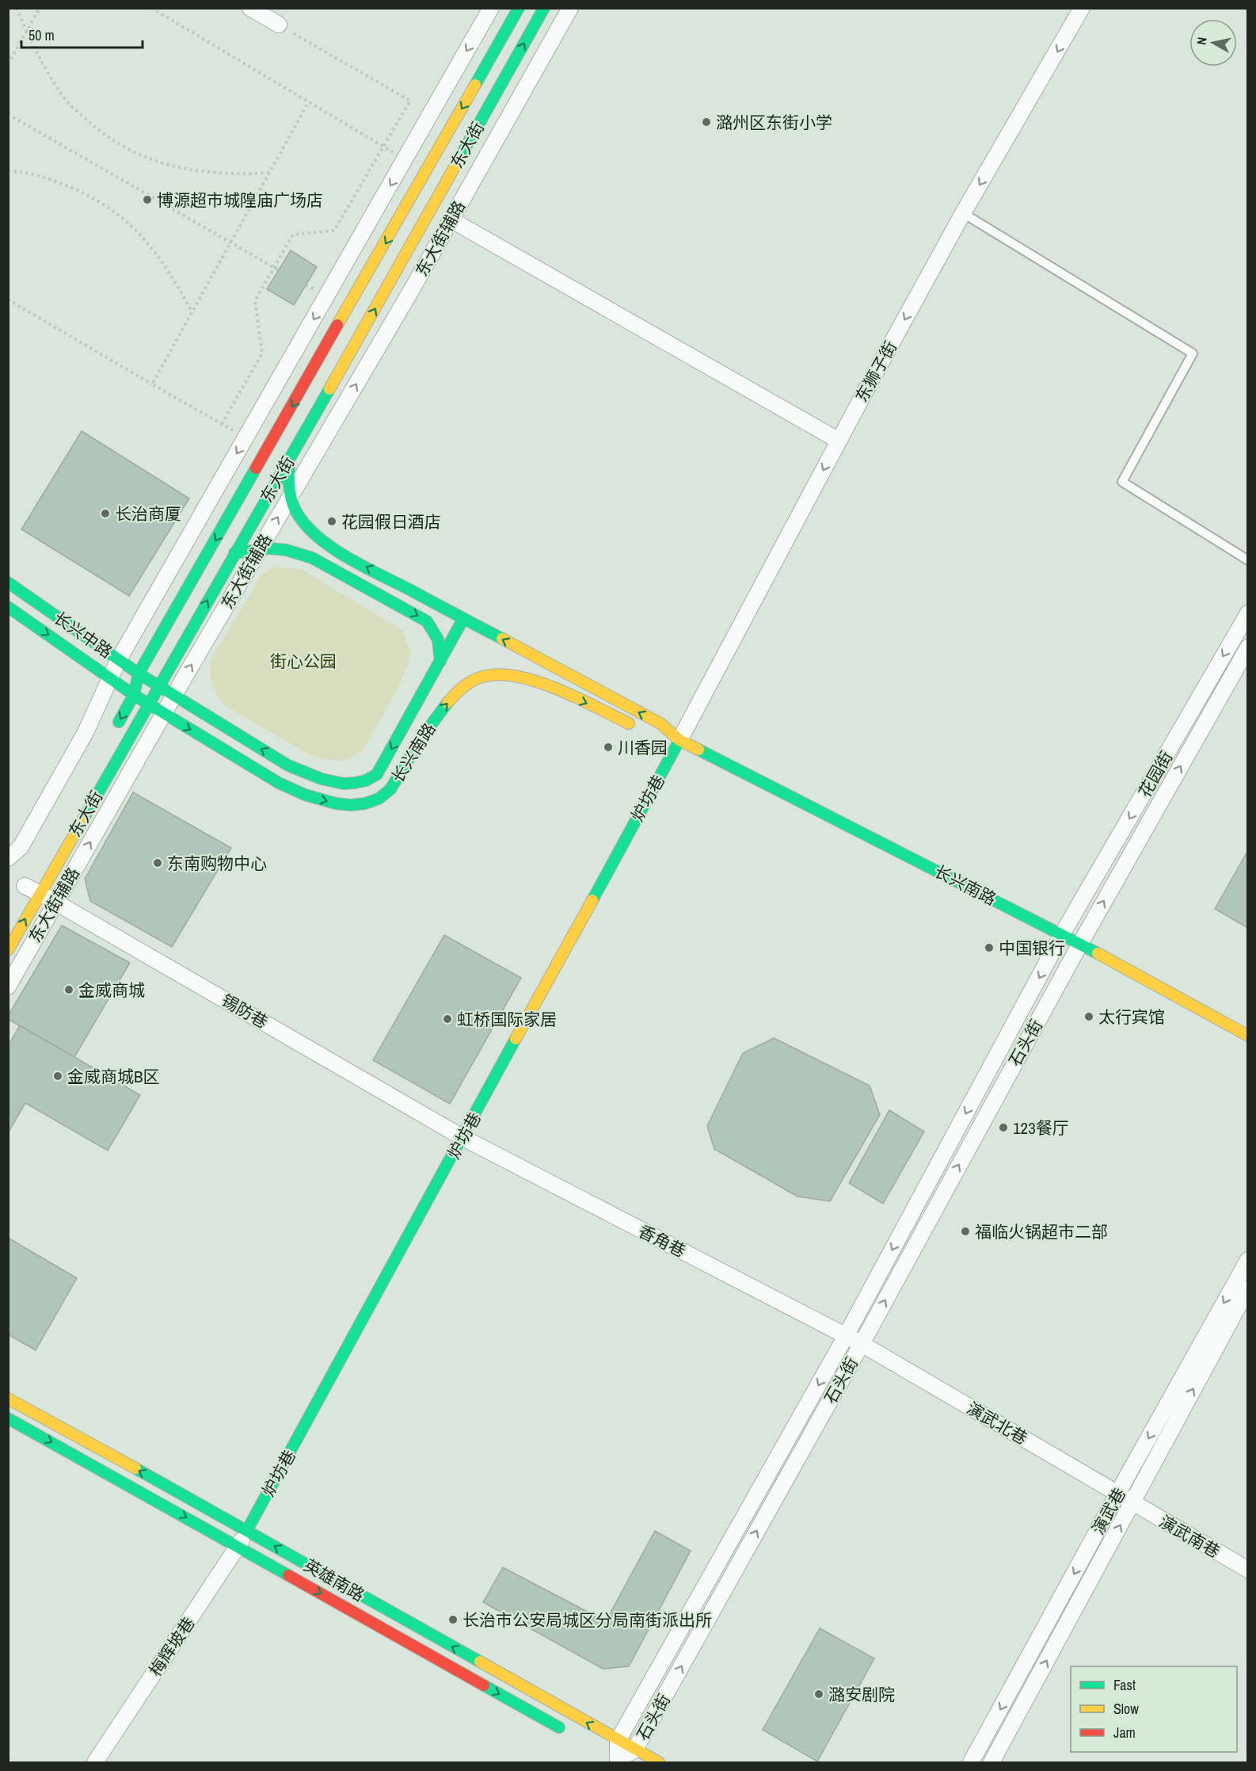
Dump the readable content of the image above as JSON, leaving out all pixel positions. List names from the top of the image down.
{
  "streets": {
    "main road": [
      "东大街",
      "长兴中路",
      "长兴南路",
      "炉坊巷",
      "英雄南路"
    ],
    "street": [
      "东大街辅路",
      "东狮子街",
      "花园街",
      "锡防巷",
      "石头街",
      "香角巷",
      "演武北巷",
      "演武巷",
      "演武南巷",
      "梅辉坡巷"
    ]
  },
  "crossings": [
    ["东大街", "长兴中路"],
    ["东大街", "长兴南路"],
    ["东大街", "锡防巷"],
    ["东大街辅路", "长兴南路"],
    ["东大街辅路", "锡防巷"],
    ["东狮子街", "长兴南路"],
    ["东狮子街", "炉坊巷"],
    ["长兴中路", "长兴南路"],
    ["长兴南路", "花园街"],
    ["长兴南路", "炉坊巷"],
    ["长兴南路", "石头街"],
    ["花园街", "石头街"],
    ["炉坊巷", "锡防巷"],
    ["炉坊巷", "香角巷"],
    ["炉坊巷", "英雄南路"],
    ["炉坊巷", "梅辉坡巷"],
    ["锡防巷", "香角巷"],
    ["石头街", "香角巷"],
    ["石头街", "演武北巷"],
    ["石头街", "英雄南路"],
    ["香角巷", "演武北巷"],
    ["演武北巷", "演武巷"],
    ["演武北巷", "演武南巷"],
    ["演武巷", "演武南巷"],
    ["英雄南路", "梅辉坡巷"]
  ],
  "one_way": ["东狮子街"],
  "parks": ["街心公园"],
  "places": [
    "潞州区东街小学",
    "博源超市城隍庙广场店",
    "长治商厦",
    "花园假日酒店",
    "川香园",
    "东南购物中心",
    "中国银行",
    "金威商城",
    "太行宾馆",
    "虹桥国际家居",
    "金威商城B区",
    "123餐厅",
    "福临火锅超市二部",
    "长治市公安局城区分局南街派出所",
    "潞安剧院"
  ],
  "legend": ["Fast", "Slow", "Jam"],
  "scale_bar": "50 m",
  "north": "left"
}
